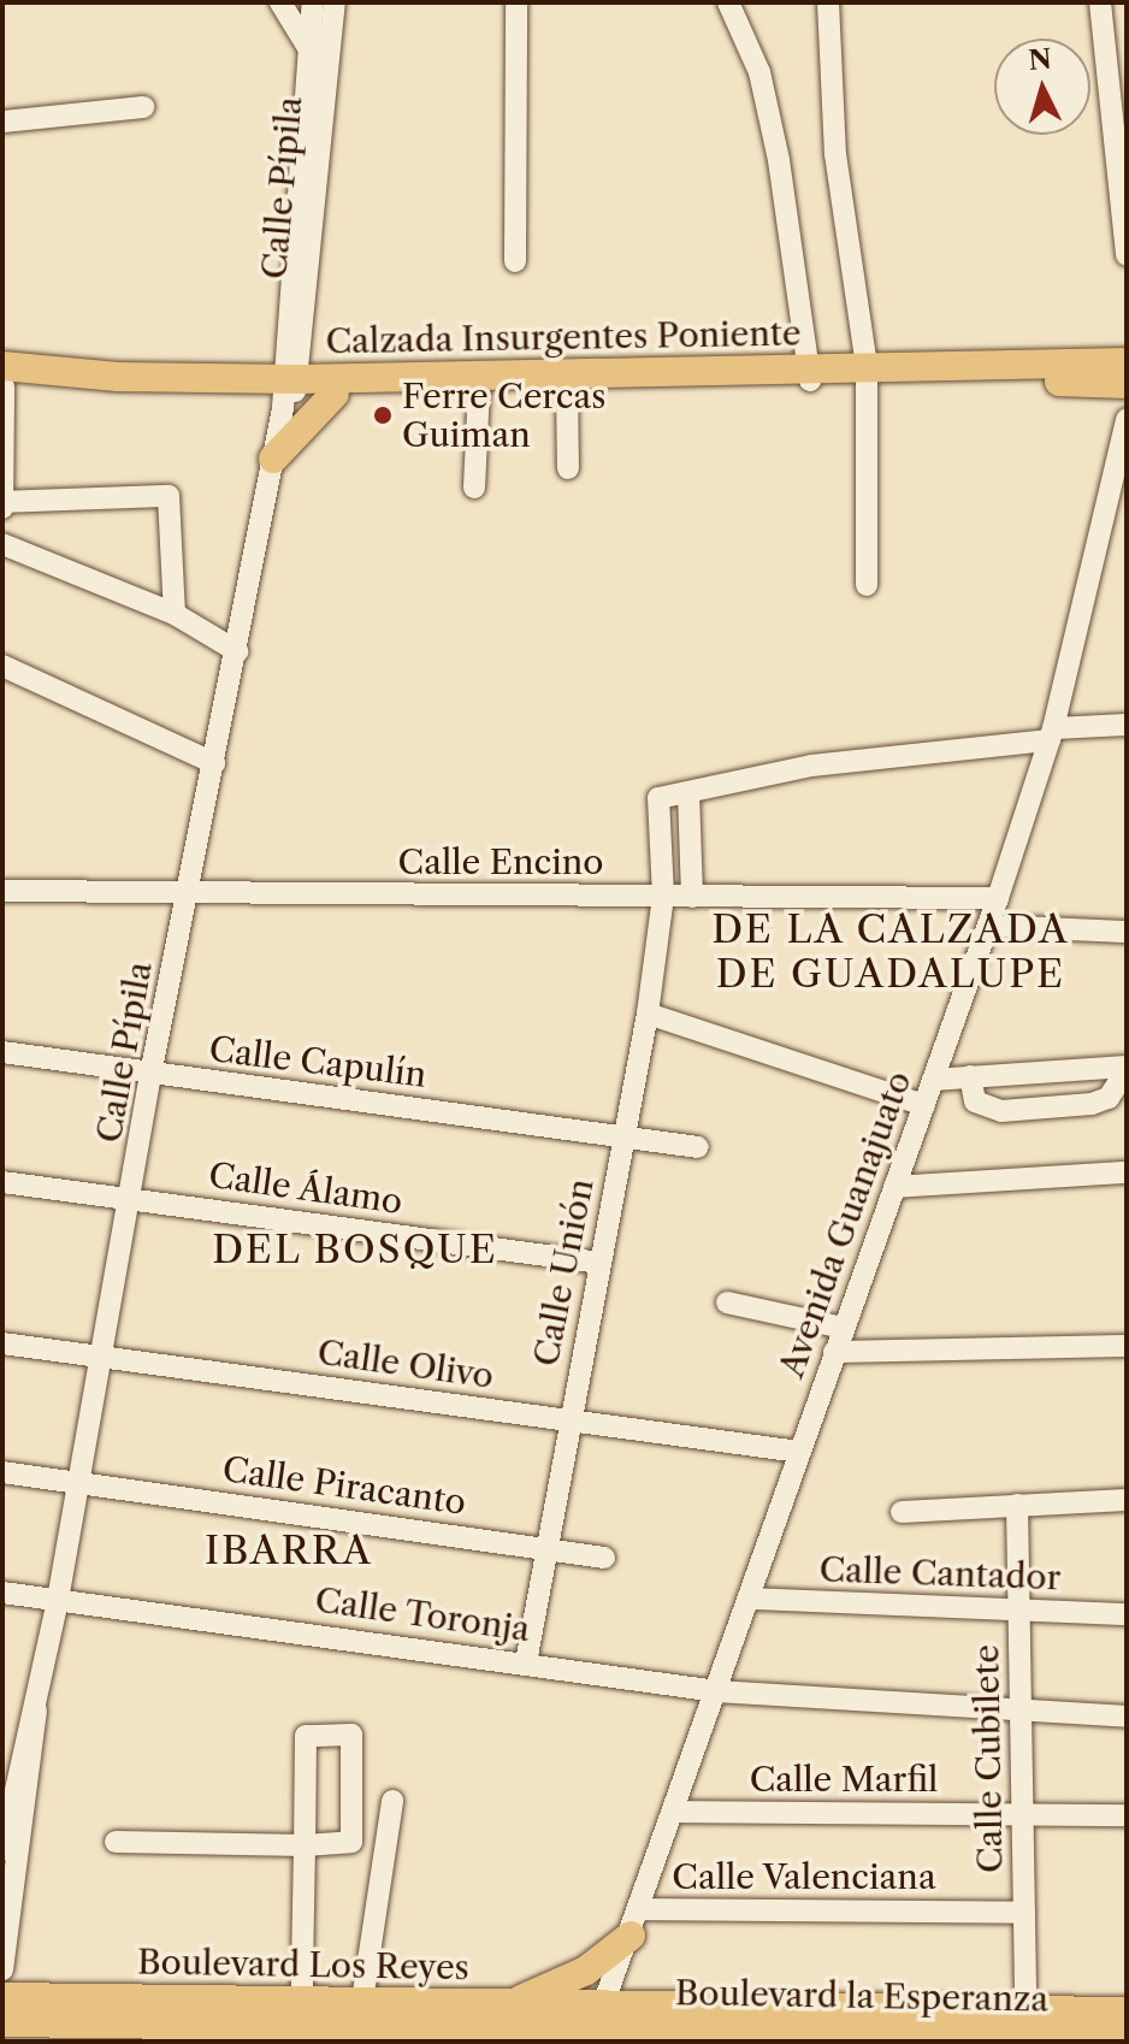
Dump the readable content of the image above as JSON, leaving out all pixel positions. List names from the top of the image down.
{
  "streets": {
    "main road": ["Calzada Insurgentes Poniente", "Boulevard Los Reyes", "Boulevard la Esperanza"],
    "street": [
      "Calle Pípila",
      "Calle Encino",
      "Calle Capulín",
      "Calle Álamo",
      "Avenida Guanajuato",
      "Calle Unión",
      "Calle Olivo",
      "Calle Piracanto",
      "Calle Cantador",
      "Calle Toronja",
      "Calle Cubilete",
      "Calle Marfil",
      "Calle Valenciana"
    ]
  },
  "crossings": [
    ["Calle Pípila", "Calzada Insurgentes Poniente"],
    ["Calle Pípila", "Calle Encino"],
    ["Calle Pípila", "Calle Capulín"],
    ["Calle Pípila", "Calle Álamo"],
    ["Calle Pípila", "Calle Olivo"],
    ["Calle Pípila", "Calle Piracanto"],
    ["Calle Pípila", "Calle Toronja"],
    ["Calle Encino", "Avenida Guanajuato"],
    ["Calle Encino", "Calle Unión"],
    ["Calle Capulín", "Calle Unión"],
    ["Calle Álamo", "Calle Unión"],
    ["Avenida Guanajuato", "Calle Olivo"],
    ["Avenida Guanajuato", "Calle Cantador"],
    ["Avenida Guanajuato", "Calle Toronja"],
    ["Avenida Guanajuato", "Calle Marfil"],
    ["Avenida Guanajuato", "Calle Valenciana"],
    ["Avenida Guanajuato", "Boulevard Los Reyes"],
    ["Avenida Guanajuato", "Boulevard la Esperanza"],
    ["Calle Unión", "Calle Olivo"],
    ["Calle Unión", "Calle Piracanto"],
    ["Calle Unión", "Calle Toronja"],
    ["Calle Cantador", "Calle Cubilete"],
    ["Calle Toronja", "Calle Cubilete"],
    ["Calle Cubilete", "Calle Marfil"],
    ["Calle Cubilete", "Calle Valenciana"],
    ["Calle Cubilete", "Boulevard la Esperanza"],
    ["Boulevard Los Reyes", "Boulevard la Esperanza"]
  ],
  "districts": ["DE LA CALZADA DE GUADALUPE", "DEL BOSQUE", "IBARRA"],
  "places": ["Ferre Cercas Guiman"],
  "north": "top"
}
